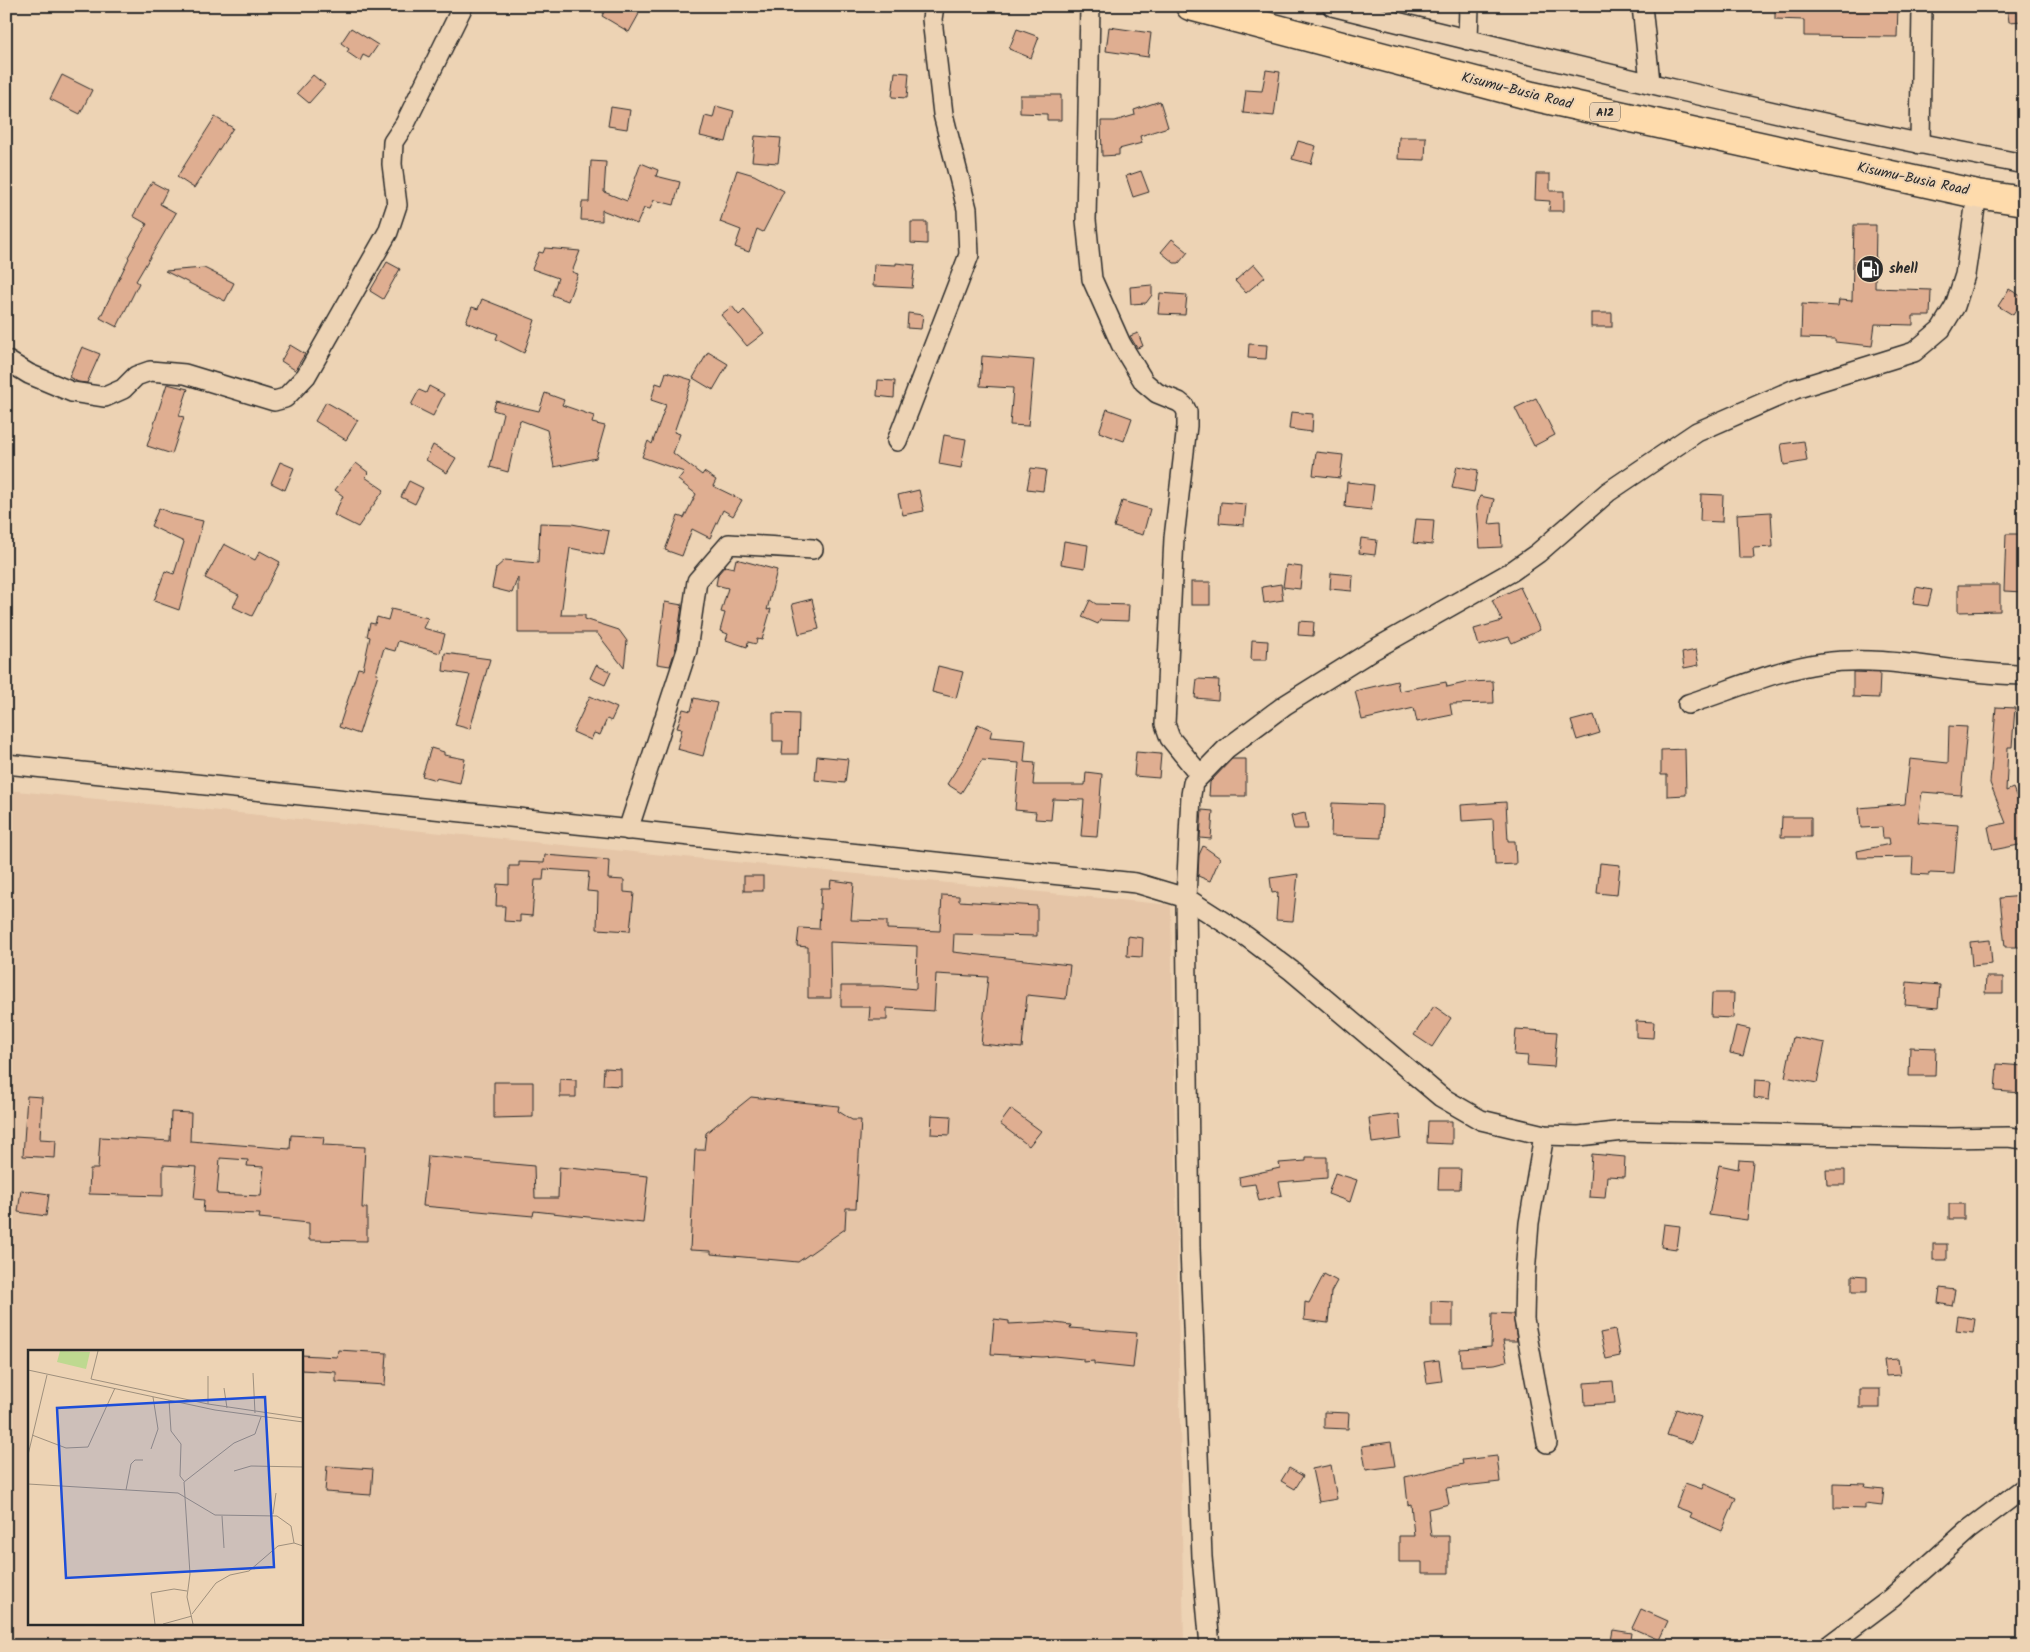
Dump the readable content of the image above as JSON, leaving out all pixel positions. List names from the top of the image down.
{
  "streets": {
    "highway": ["Kisumu-Busia Road", "A12"]
  },
  "places": {
    "fuel station": ["shell"]
  }
}
